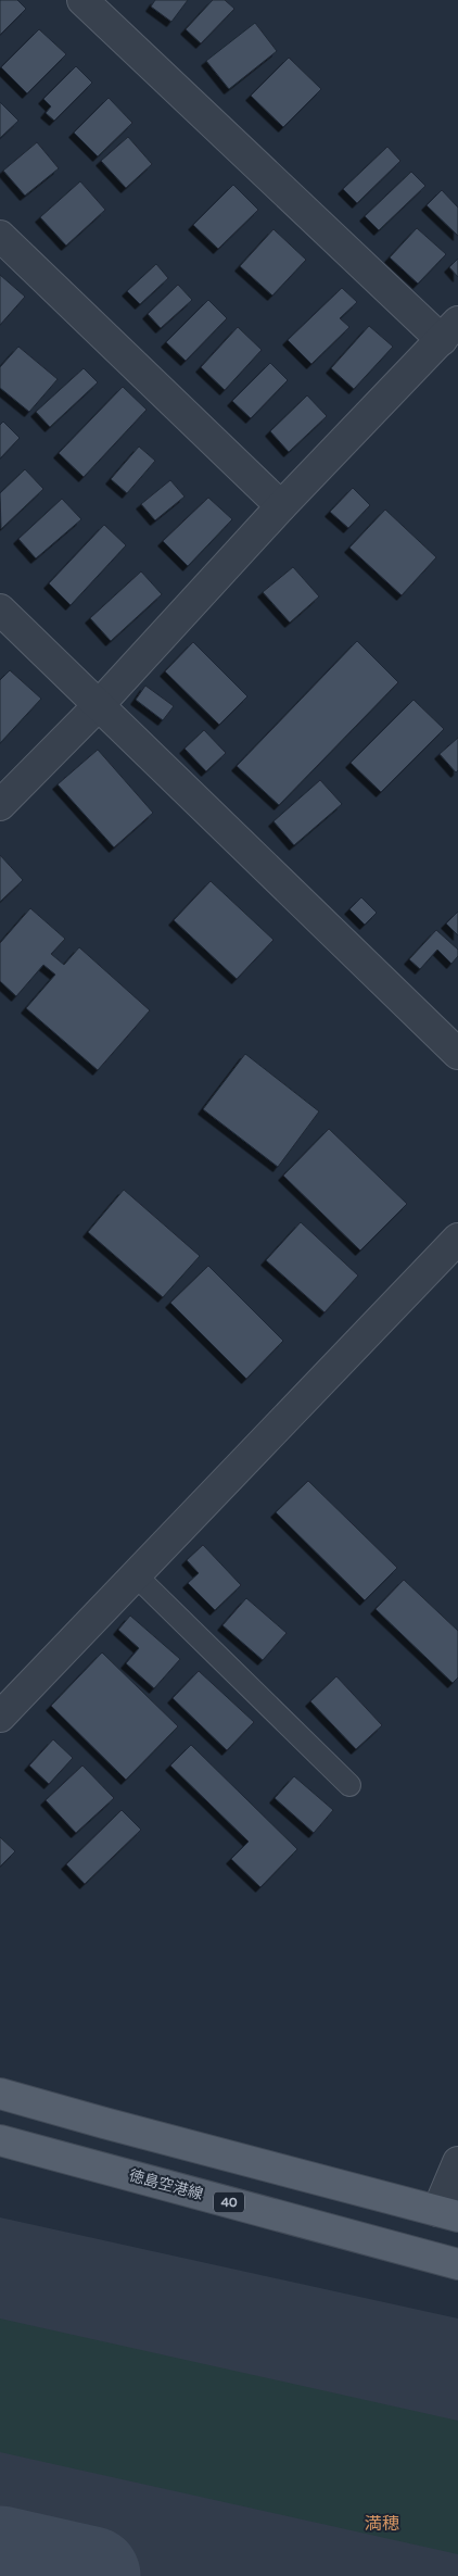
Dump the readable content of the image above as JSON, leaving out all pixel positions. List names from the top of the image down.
{
  "streets": {
    "main road": ["徳島空港線", "40"]
  },
  "districts": ["満穂"]
}
